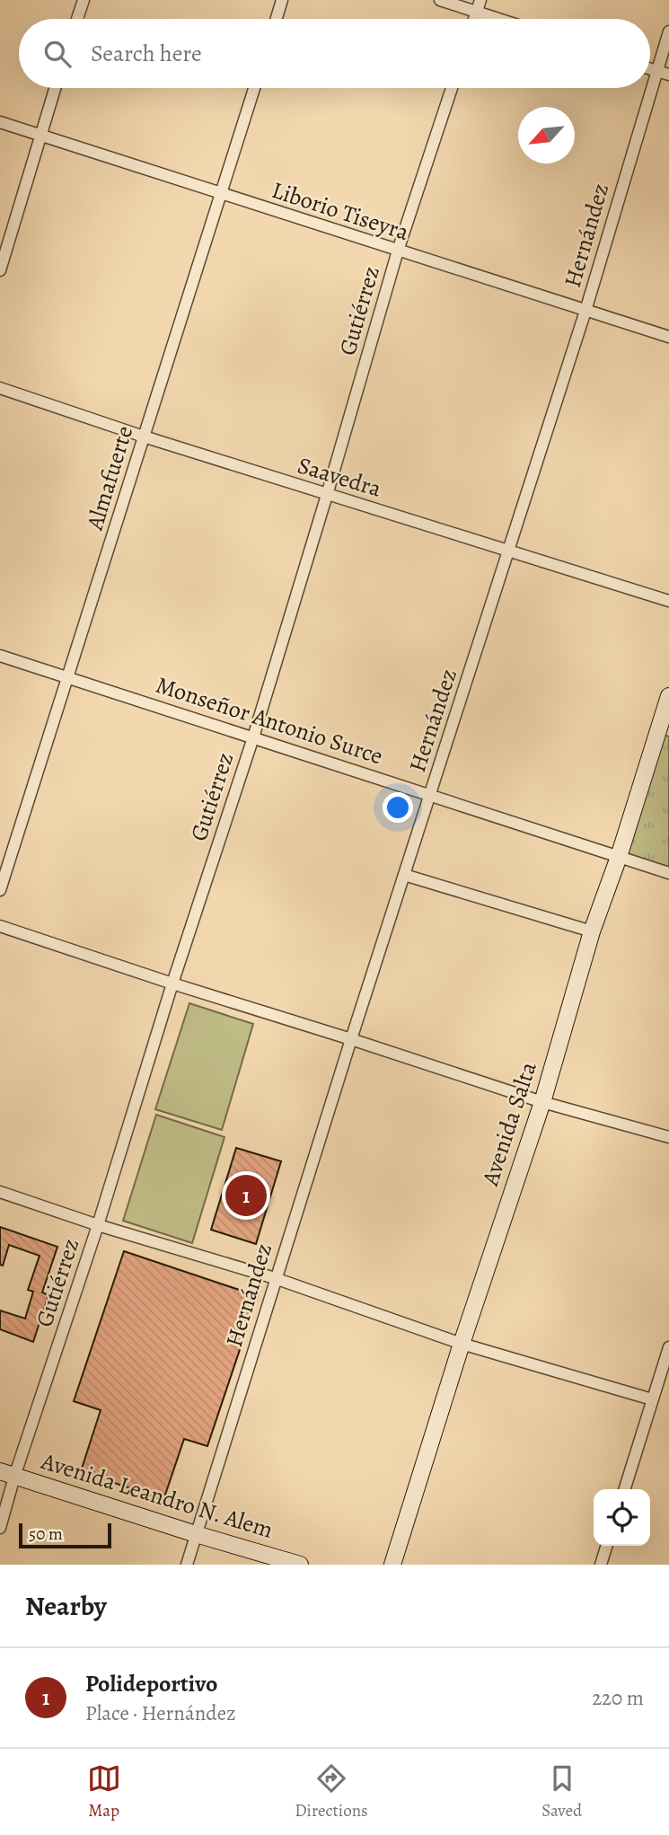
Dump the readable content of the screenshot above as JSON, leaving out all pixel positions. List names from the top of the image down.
{
  "streets": {
    "main road": ["Avenida Salta", "Avenida Leandro N. Alem"],
    "street": [
      "Liborio Tiseyra",
      "Hernández",
      "Gutiérrez",
      "Saavedra",
      "Almafuerte",
      "Monseñor Antonio Surce"
    ]
  },
  "crossings": [
    ["Liborio Tiseyra", "Hernández"],
    ["Liborio Tiseyra", "Gutiérrez"],
    ["Liborio Tiseyra", "Almafuerte"],
    ["Hernández", "Saavedra"],
    ["Hernández", "Monseñor Antonio Surce"],
    ["Hernández", "Avenida Leandro N. Alem"],
    ["Gutiérrez", "Saavedra"],
    ["Gutiérrez", "Monseñor Antonio Surce"],
    ["Gutiérrez", "Avenida Leandro N. Alem"],
    ["Saavedra", "Almafuerte"],
    ["Almafuerte", "Monseñor Antonio Surce"],
    ["Monseñor Antonio Surce", "Avenida Salta"]
  ],
  "scale_bar": "50 m",
  "north": "bottom left",
  "page": {
    "search": "Search here",
    "pins": "1",
    "scale": "50 m",
    "heading": "Nearby",
    "list": [
      {
        "mark": "1",
        "name": "Polideportivo",
        "note": "Place · Hernández",
        "value": "220 m"
      }
    ],
    "nav": ["Map", "Directions", "Saved"]
  }
}
